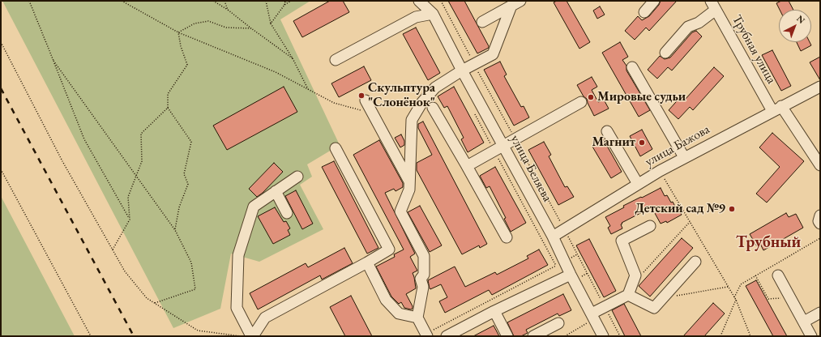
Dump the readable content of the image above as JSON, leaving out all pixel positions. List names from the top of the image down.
{
  "streets": {
    "street": ["Трубная улица", "улица Бажова", "улица Беляева"]
  },
  "crossings": [
    ["Трубная улица", "улица Бажова"],
    ["улица Бажова", "улица Беляева"]
  ],
  "districts": ["Трубный"],
  "places": [
    "Скульптура \"Слонёнок\"",
    "Мировые судьи",
    "Магнит",
    "Детский сад №9"
  ],
  "north": "top right"
}
